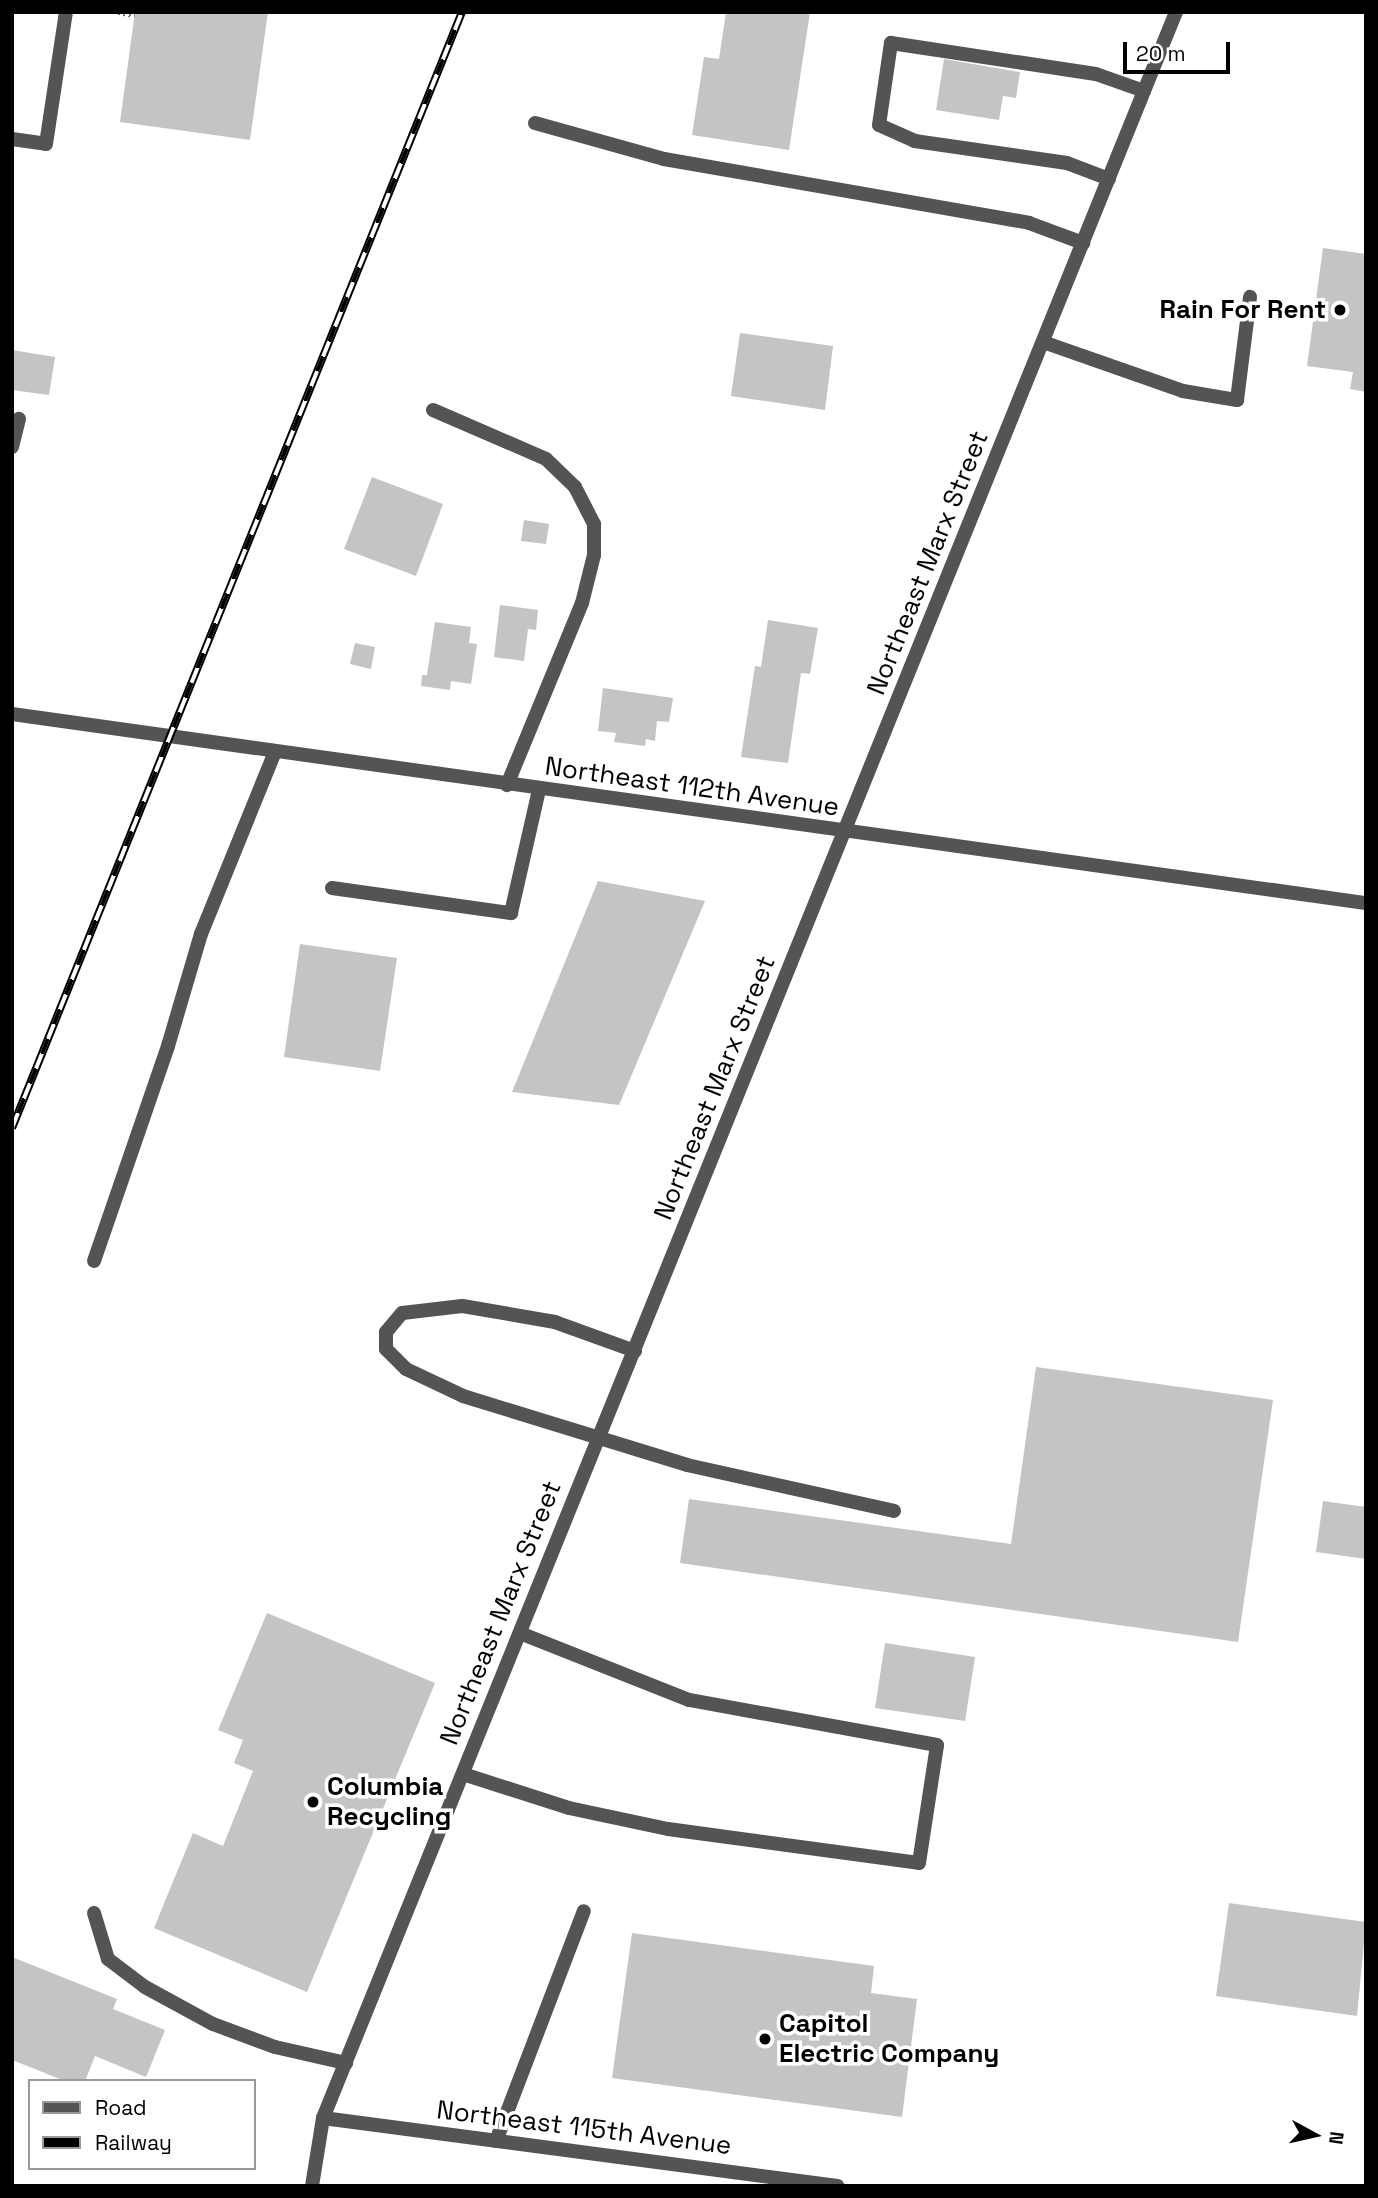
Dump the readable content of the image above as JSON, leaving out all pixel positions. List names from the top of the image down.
{
  "streets": {
    "street": ["Northeast Marx Street", "Northeast 112th Avenue", "Northeast 115th Avenue"]
  },
  "crossings": [
    ["Northeast Marx Street", "Northeast 112th Avenue"],
    ["Northeast Marx Street", "Northeast 115th Avenue"]
  ],
  "places": ["Rain For Rent", "Columbia Recycling", "Capitol Electric Company"],
  "legend": ["Road", "Railway"],
  "scale_bar": "20 m",
  "north": "right"
}
